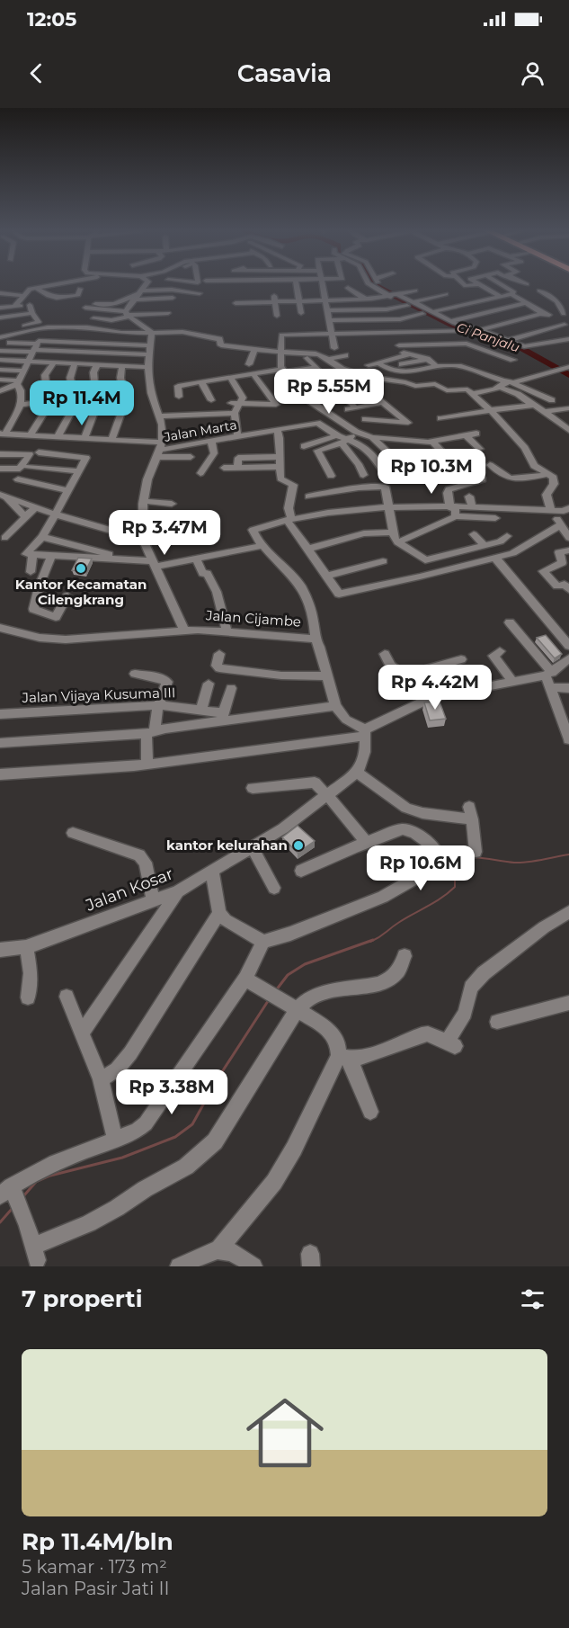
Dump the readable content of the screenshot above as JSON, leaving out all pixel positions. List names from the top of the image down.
{
  "streets": {
    "street": [
      "Jalan Marta",
      "Jalan Cijambe",
      "Jalan Vijaya Kusuma III",
      "Jalan Kosar"
    ]
  },
  "water": ["Ci Panjalu"],
  "places": ["Kantor Kecamatan Cilengkrang", "kantor kelurahan"],
  "page": {
    "status": "12:05",
    "header": "Casavia",
    "price": [
      "Rp 5.55M",
      "Rp 11.4M",
      "Rp 10.3M",
      "Rp 3.47M",
      "Rp 4.42M",
      "Rp 10.6M",
      "Rp 3.38M"
    ],
    "heading": "7 properti",
    "list": [
      {
        "name": "Rp 11.4M/bln",
        "note": "5 kamar · 173 m² · Jalan Pasir Jati II"
      }
    ]
  }
}
